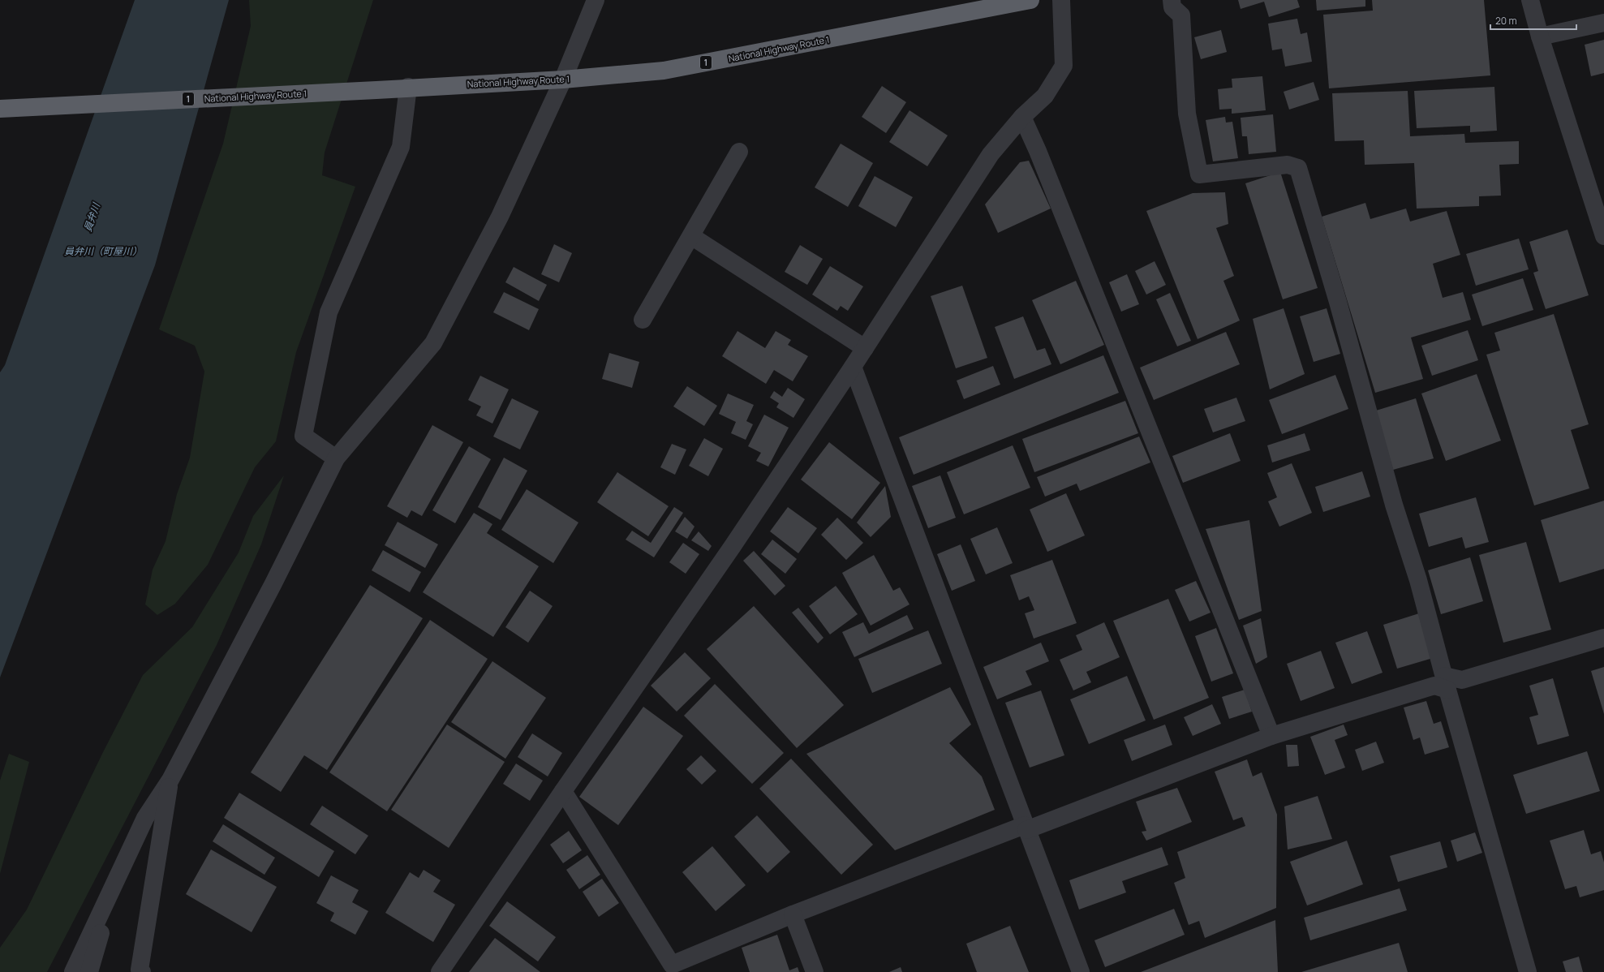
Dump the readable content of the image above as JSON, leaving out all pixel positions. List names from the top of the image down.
{
  "streets": {
    "highway": ["National Highway Route 1", "1"]
  },
  "water": ["員弁川", "員弁川（町屋川）"],
  "scale_bar": "20 m"
}
